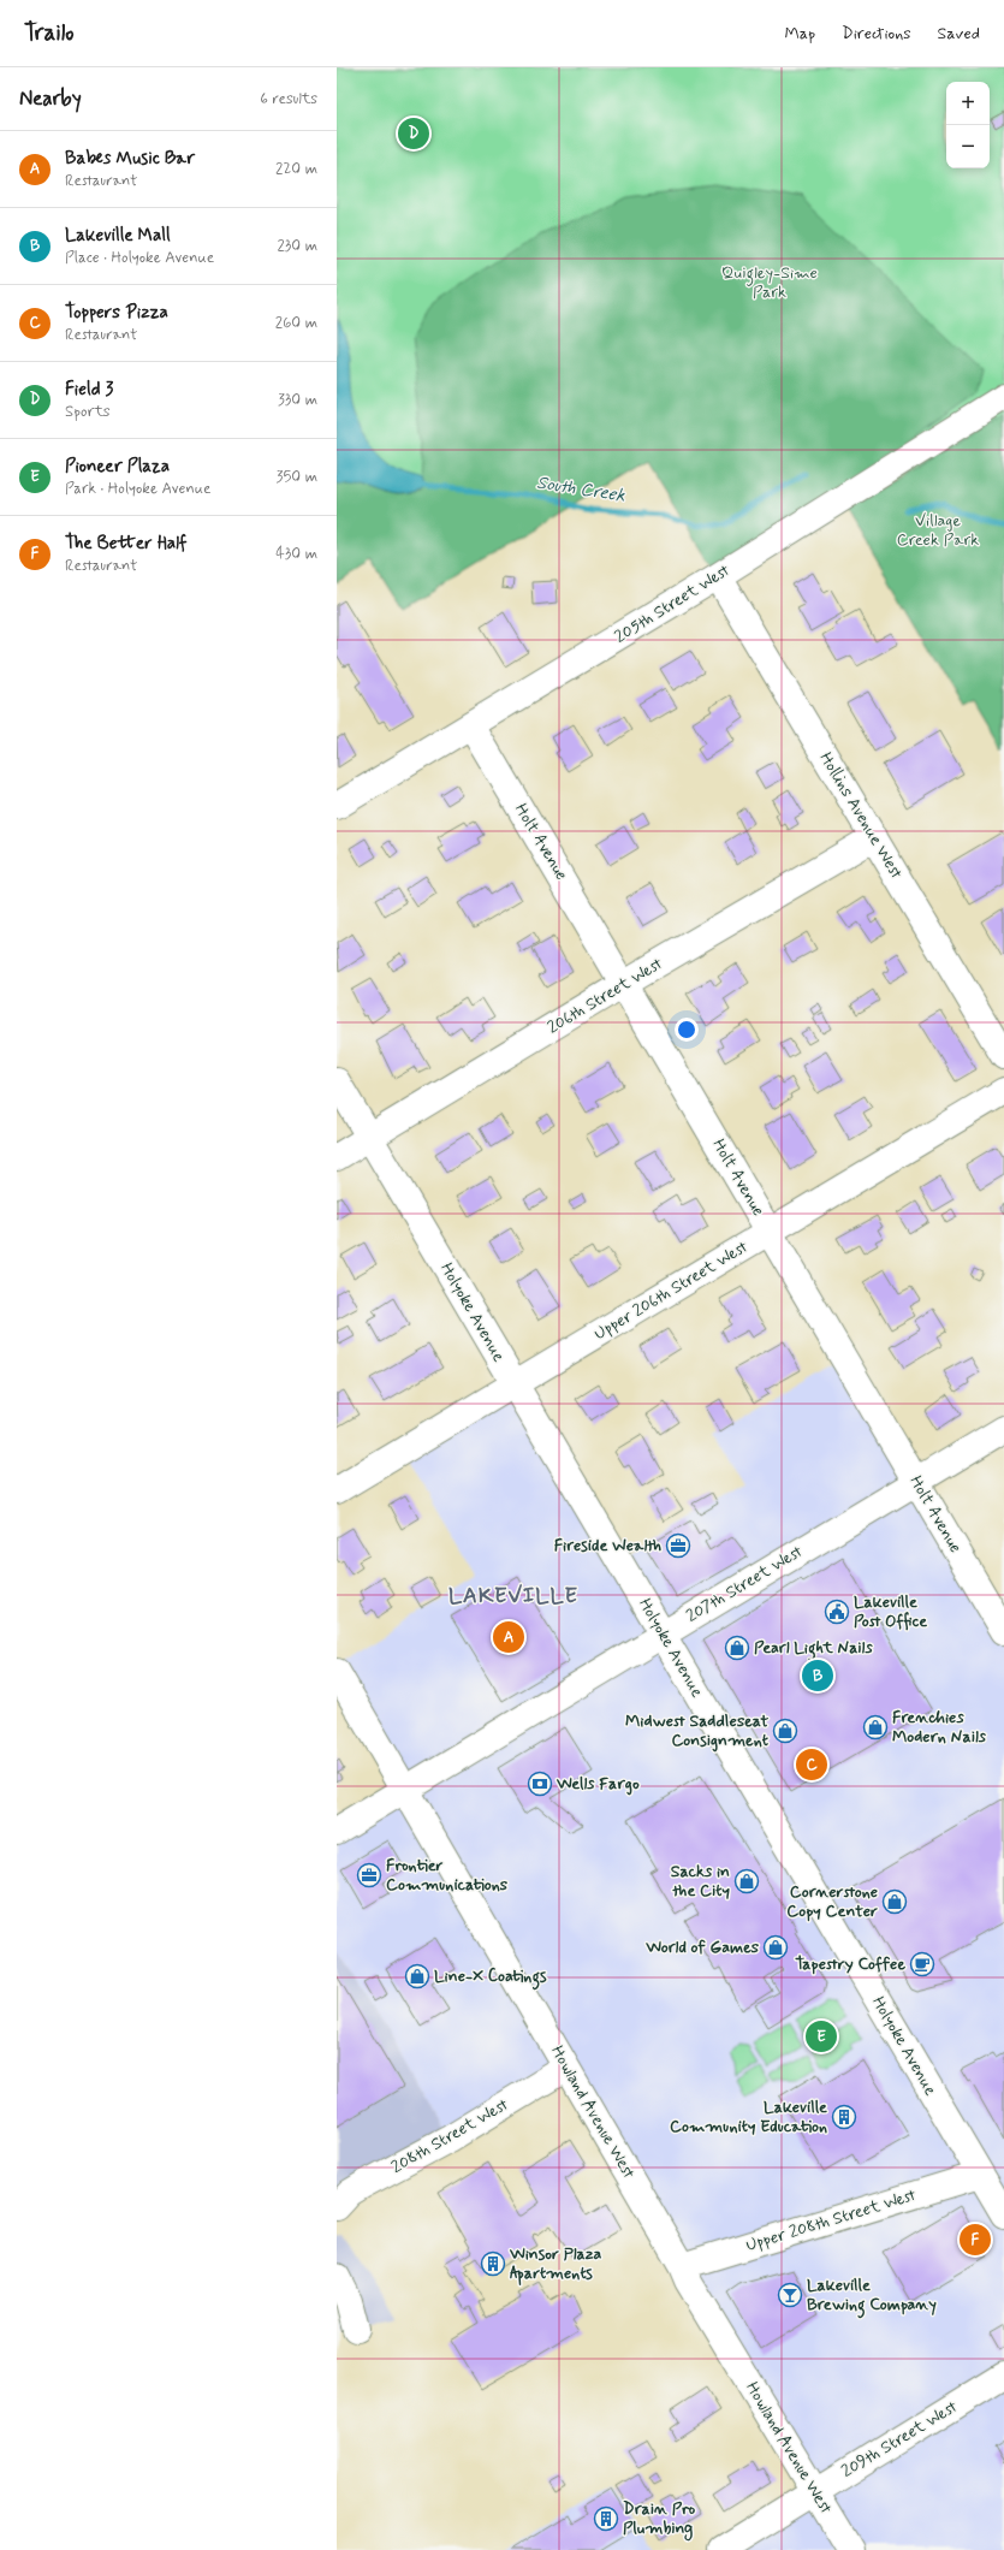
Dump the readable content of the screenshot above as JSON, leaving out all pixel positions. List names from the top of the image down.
{
  "streets": {
    "street": [
      "205th Street West",
      "Hollins Avenue West",
      "Holt Avenue",
      "206th Street West",
      "Upper 206th Street West",
      "Holyoke Avenue",
      "207th Street West",
      "Howland Avenue West",
      "208th Street West",
      "Upper 208th Street West",
      "209th Street West"
    ]
  },
  "crossings": [
    ["205th Street West", "Hollins Avenue West"],
    ["205th Street West", "Holt Avenue"],
    ["Hollins Avenue West", "206th Street West"],
    ["Holt Avenue", "206th Street West"],
    ["Holt Avenue", "Upper 206th Street West"],
    ["Holt Avenue", "207th Street West"],
    ["206th Street West", "Holyoke Avenue"],
    ["Upper 206th Street West", "Holyoke Avenue"],
    ["Holyoke Avenue", "207th Street West"],
    ["Holyoke Avenue", "Upper 208th Street West"],
    ["207th Street West", "Howland Avenue West"],
    ["Howland Avenue West", "208th Street West"],
    ["Howland Avenue West", "Upper 208th Street West"],
    ["Howland Avenue West", "209th Street West"]
  ],
  "districts": ["LAKEVILLE"],
  "water": ["South Creek"],
  "parks": ["Quigley-Sime Park", "Village Creek Park"],
  "places": {
    "office": ["Fireside Wealth", "Frontier Communications"],
    "public building": ["Lakeville Post Office"],
    "shop": [
      "Pearl Light Nails",
      "Frenchies Modern Nails",
      "Midwest Saddleseat Consignment",
      "Sacks in the City",
      "Cornerstone Copy Center",
      "World of Games",
      "Line-X Coatings"
    ],
    "bank": ["Wells Fargo"],
    "cafe": ["Tapestry Coffee"],
    "building": ["Lakeville Community Education", "Winsor Plaza Apartments", "Drain Pro Plumbing"],
    "bar": ["Lakeville Brewing Company"]
  },
  "page": {
    "header": "Trailo",
    "nav": ["Map", "Directions", "Saved"],
    "heading": ["Nearby", "6 results"],
    "map_buttons": ["+", "−"],
    "pins": [
      "D",
      "A",
      "B",
      "C",
      "E",
      "F"
    ],
    "list": [
      {
        "mark": "A",
        "name": "Babes Music Bar",
        "note": "Restaurant",
        "value": "220 m"
      },
      {
        "mark": "B",
        "name": "Lakeville Mall",
        "note": "Place · Holyoke Avenue",
        "value": "230 m"
      },
      {
        "mark": "C",
        "name": "Toppers Pizza",
        "note": "Restaurant",
        "value": "260 m"
      },
      {
        "mark": "D",
        "name": "Field 3",
        "note": "Sports",
        "value": "330 m"
      },
      {
        "mark": "E",
        "name": "Pioneer Plaza",
        "note": "Park · Holyoke Avenue",
        "value": "350 m"
      },
      {
        "mark": "F",
        "name": "The Better Half",
        "note": "Restaurant",
        "value": "430 m"
      }
    ]
  }
}
